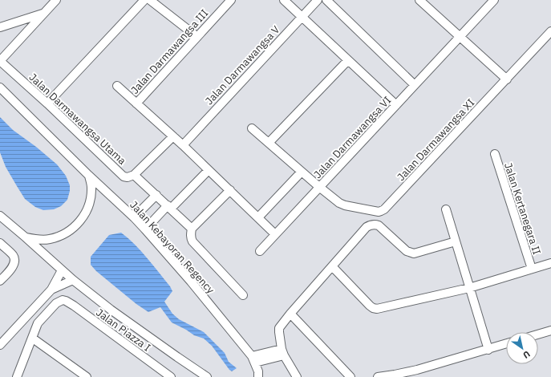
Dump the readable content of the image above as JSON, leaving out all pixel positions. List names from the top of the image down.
{
  "streets": {
    "street": [
      "Jalan Darmawangsa III",
      "Jalan Darmawangsa V",
      "Jalan Darmawangsa Utama",
      "Jalan Darmawangsa VI",
      "Jalan Darmawangsa XI",
      "Jalan Kertanegara II",
      "Jalan Kebayoran Regency",
      "Jalan Piazza I"
    ]
  },
  "crossings": [
    ["Jalan Darmawangsa VI", "Jalan Darmawangsa XI"]
  ],
  "north": "bottom right"
}
